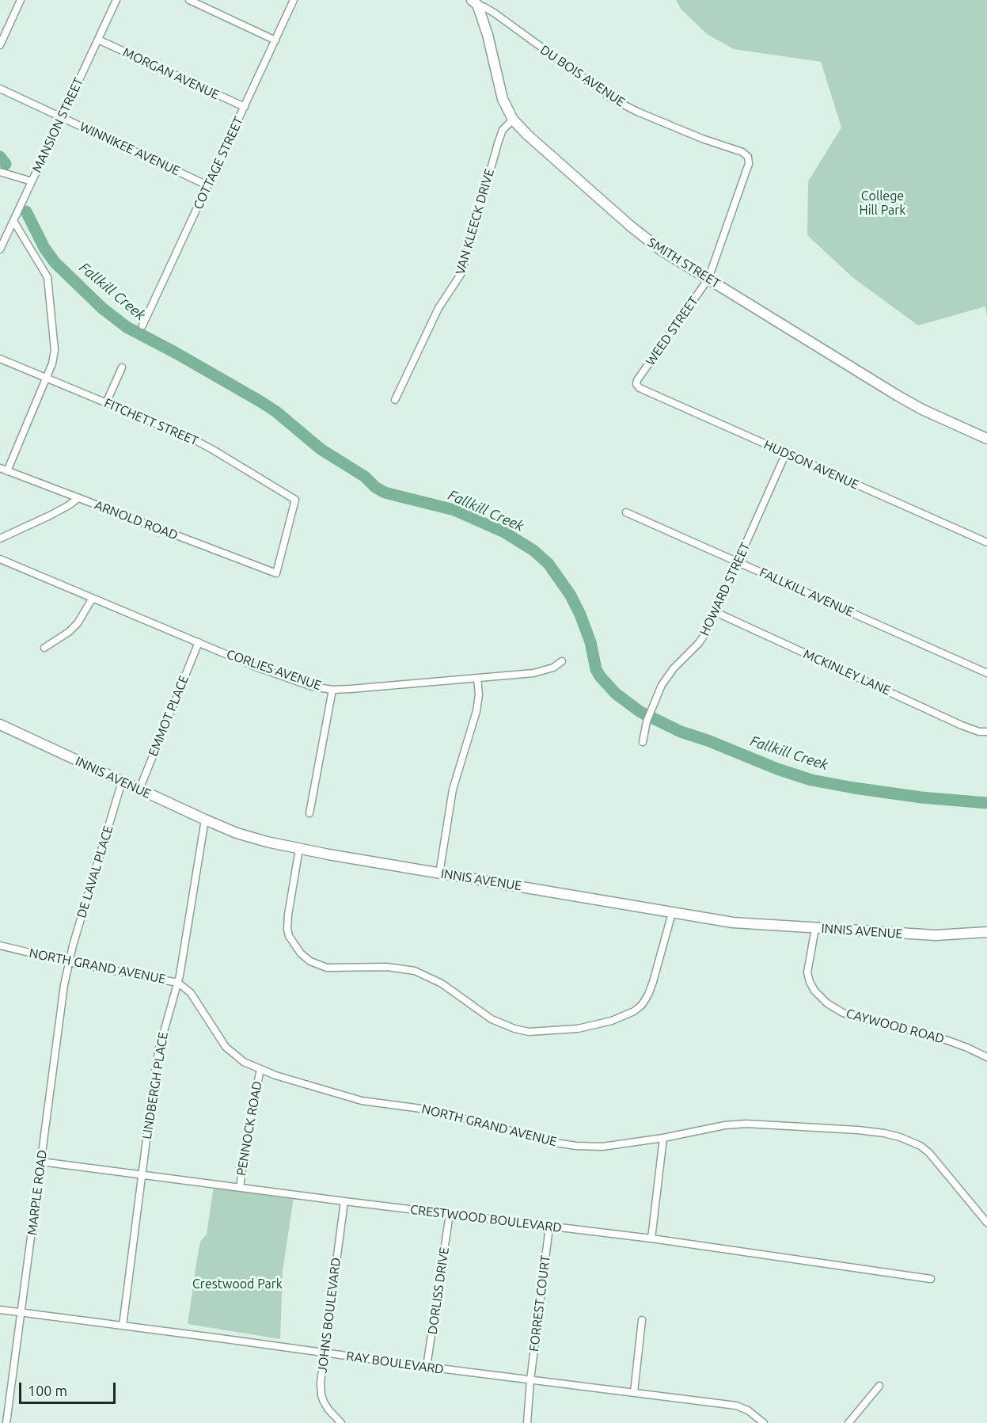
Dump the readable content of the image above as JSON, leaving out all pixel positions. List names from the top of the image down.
{
  "streets": {
    "main road": ["SMITH STREET", "INNIS AVENUE"],
    "street": [
      "MORGAN AVENUE",
      "DU BOIS AVENUE",
      "MANSION STREET",
      "WINNIKEE AVENUE",
      "COTTAGE STREET",
      "VAN KLEECK DRIVE",
      "WEED STREET",
      "FITCHETT STREET",
      "HUDSON AVENUE",
      "ARNOLD ROAD",
      "HOWARD STREET",
      "FALLKILL AVENUE",
      "CORLIES AVENUE",
      "MCKINLEY LANE",
      "EMMOT PLACE",
      "DE LAVAL PLACE",
      "NORTH GRAND AVENUE",
      "CAYWOOD ROAD",
      "LINDBERGH PLACE",
      "PENNOCK ROAD",
      "MARPLE ROAD",
      "CRESTWOOD BOULEVARD",
      "DORLISS DRIVE",
      "FORREST COURT",
      "JOHNS BOULEVARD",
      "RAY BOULEVARD"
    ]
  },
  "crossings": [
    ["MORGAN AVENUE", "MANSION STREET"],
    ["MORGAN AVENUE", "COTTAGE STREET"],
    ["DU BOIS AVENUE", "SMITH STREET"],
    ["DU BOIS AVENUE", "WEED STREET"],
    ["MANSION STREET", "WINNIKEE AVENUE"],
    ["WINNIKEE AVENUE", "COTTAGE STREET"],
    ["VAN KLEECK DRIVE", "SMITH STREET"],
    ["SMITH STREET", "WEED STREET"],
    ["WEED STREET", "HUDSON AVENUE"],
    ["FITCHETT STREET", "ARNOLD ROAD"],
    ["HUDSON AVENUE", "HOWARD STREET"],
    ["HOWARD STREET", "FALLKILL AVENUE"],
    ["HOWARD STREET", "MCKINLEY LANE"],
    ["CORLIES AVENUE", "EMMOT PLACE"],
    ["EMMOT PLACE", "INNIS AVENUE"],
    ["INNIS AVENUE", "DE LAVAL PLACE"],
    ["INNIS AVENUE", "CAYWOOD ROAD"],
    ["INNIS AVENUE", "LINDBERGH PLACE"],
    ["DE LAVAL PLACE", "NORTH GRAND AVENUE"],
    ["DE LAVAL PLACE", "MARPLE ROAD"],
    ["NORTH GRAND AVENUE", "LINDBERGH PLACE"],
    ["NORTH GRAND AVENUE", "PENNOCK ROAD"],
    ["NORTH GRAND AVENUE", "MARPLE ROAD"],
    ["LINDBERGH PLACE", "CRESTWOOD BOULEVARD"],
    ["LINDBERGH PLACE", "RAY BOULEVARD"],
    ["PENNOCK ROAD", "CRESTWOOD BOULEVARD"],
    ["MARPLE ROAD", "CRESTWOOD BOULEVARD"],
    ["MARPLE ROAD", "RAY BOULEVARD"],
    ["CRESTWOOD BOULEVARD", "DORLISS DRIVE"],
    ["CRESTWOOD BOULEVARD", "FORREST COURT"],
    ["CRESTWOOD BOULEVARD", "JOHNS BOULEVARD"],
    ["DORLISS DRIVE", "RAY BOULEVARD"],
    ["FORREST COURT", "RAY BOULEVARD"],
    ["JOHNS BOULEVARD", "RAY BOULEVARD"]
  ],
  "water": ["Fallkill Creek"],
  "parks": ["College Hill Park", "Crestwood Park"],
  "scale_bar": "100 m"
}
